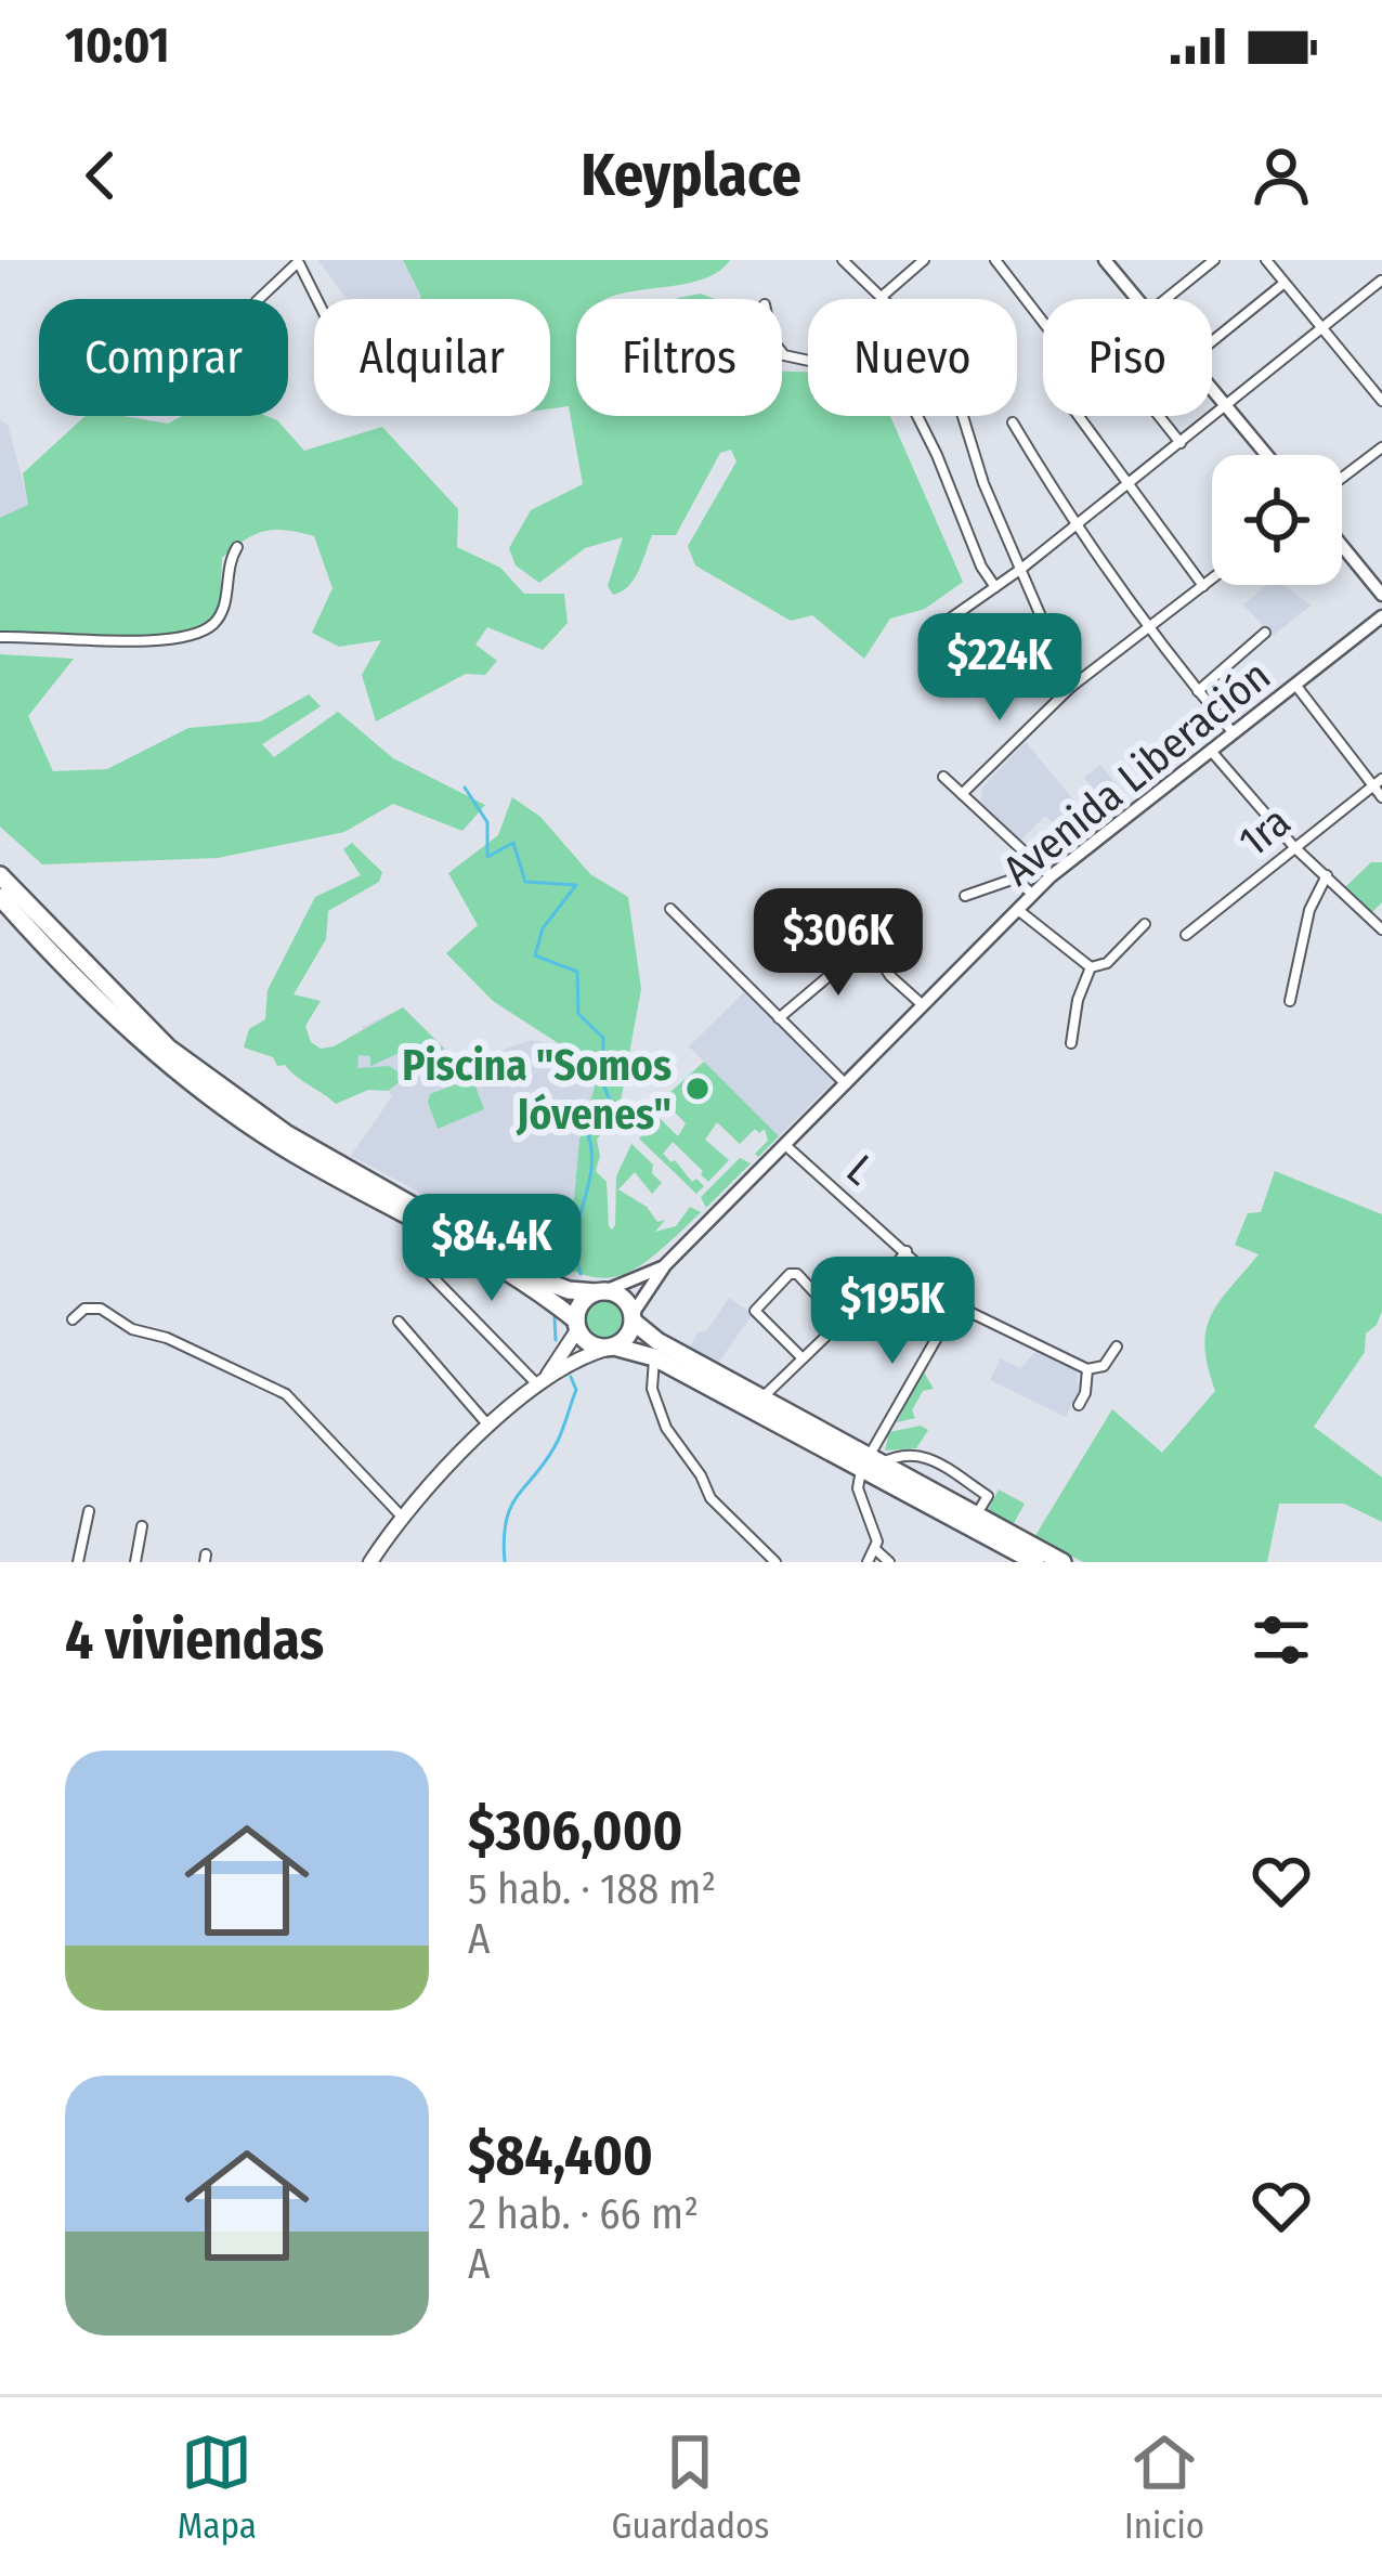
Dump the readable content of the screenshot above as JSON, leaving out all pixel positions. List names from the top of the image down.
{
  "streets": {
    "main road": ["Avenida Liberación"],
    "street": ["1ra", "L"]
  },
  "crossings": [
    ["Avenida Liberación", "L"]
  ],
  "places": ["Piscina \"Somos Jóvenes\""],
  "page": {
    "status": "10:01",
    "header": "Keyplace",
    "chip": [
      "Comprar",
      "Alquilar",
      "Filtros",
      "Nuevo",
      "Piso"
    ],
    "price": [
      "$224K",
      "$306K",
      "$84.4K",
      "$195K"
    ],
    "heading": "4 viviendas",
    "list": [
      {
        "name": "$306,000",
        "note": "5 hab. · 188 m² · A"
      },
      {
        "name": "$84,400",
        "note": "2 hab. · 66 m² · A"
      }
    ],
    "tabs": ["Mapa", "Guardados", "Inicio"]
  }
}
